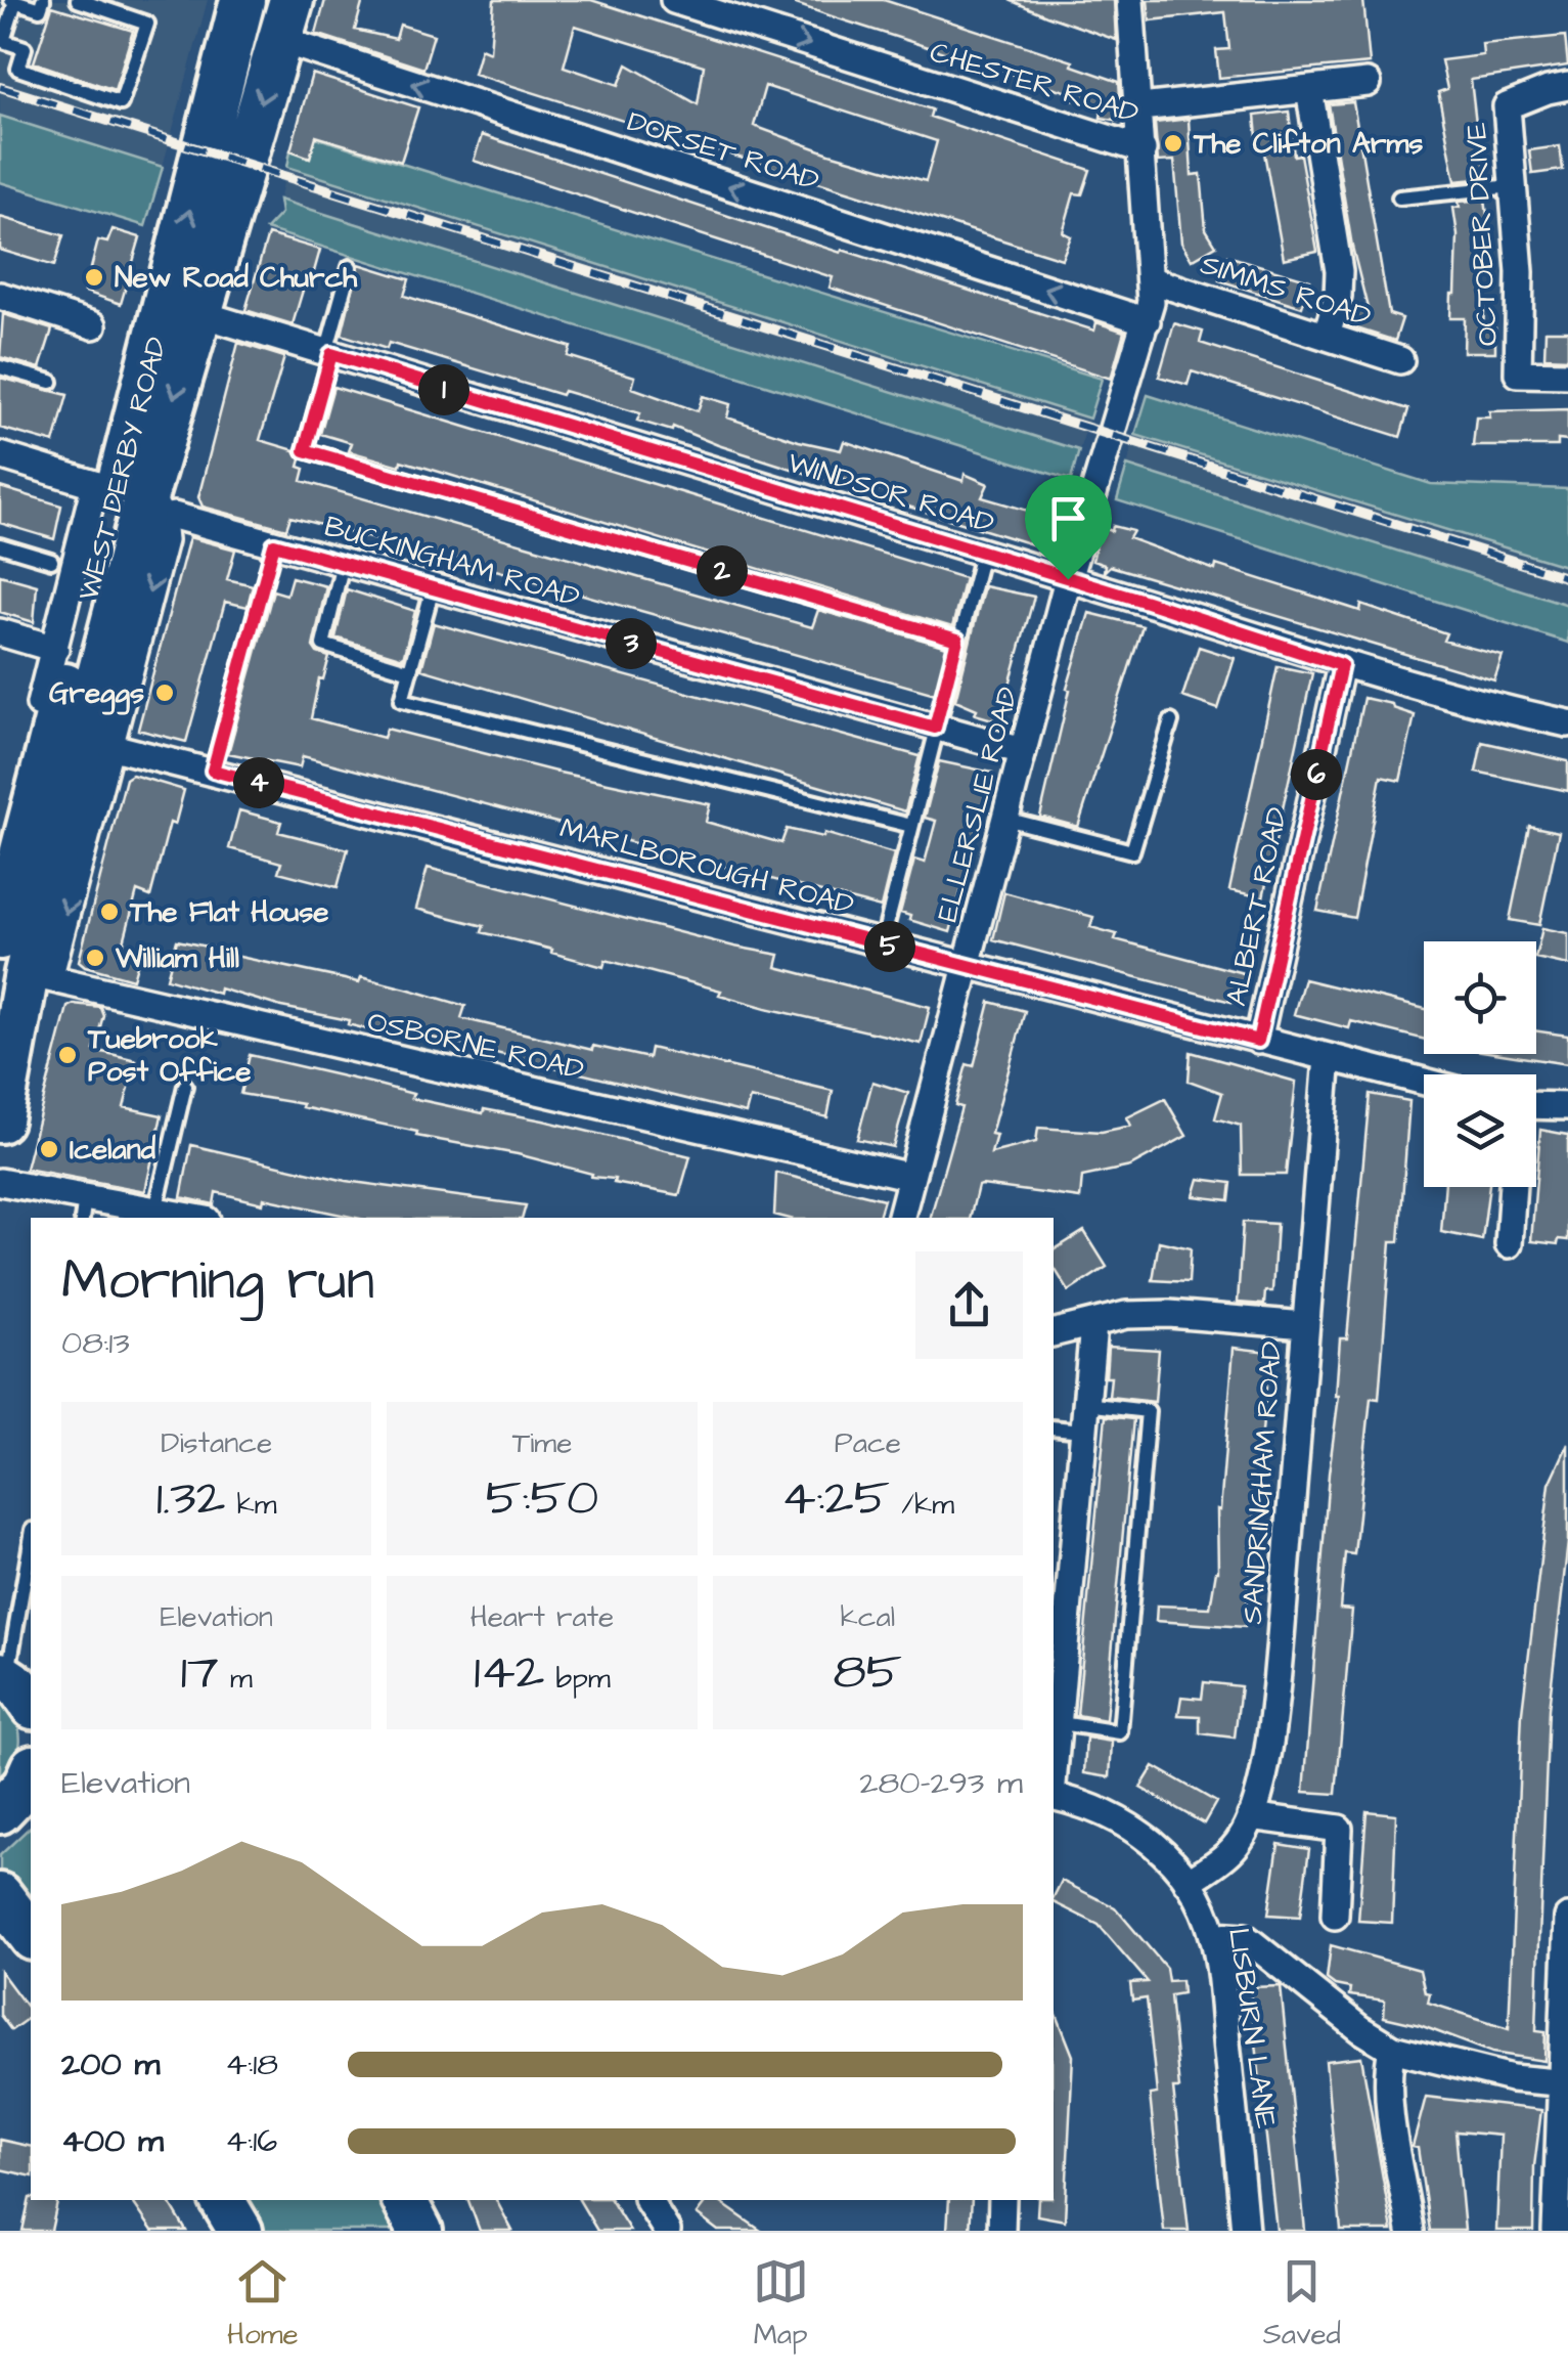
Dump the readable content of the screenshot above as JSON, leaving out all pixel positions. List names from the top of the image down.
{
  "streets": {
    "highway": ["WEST DERBY ROAD"],
    "street": [
      "CHESTER ROAD",
      "DORSET ROAD",
      "OCTOBER DRIVE",
      "SIMMS ROAD",
      "WINDSOR ROAD",
      "BUCKINGHAM ROAD",
      "ELLERSLIE ROAD",
      "MARLBOROUGH ROAD",
      "ALBERT ROAD",
      "OSBORNE ROAD",
      "SANDRINGHAM ROAD",
      "LISBURN LANE"
    ]
  },
  "crossings": [
    ["CHESTER ROAD", "ELLERSLIE ROAD"],
    ["DORSET ROAD", "WEST DERBY ROAD"],
    ["DORSET ROAD", "ELLERSLIE ROAD"],
    ["SIMMS ROAD", "ELLERSLIE ROAD"],
    ["WEST DERBY ROAD", "WINDSOR ROAD"],
    ["WEST DERBY ROAD", "BUCKINGHAM ROAD"],
    ["WEST DERBY ROAD", "MARLBOROUGH ROAD"],
    ["WEST DERBY ROAD", "OSBORNE ROAD"],
    ["WINDSOR ROAD", "ELLERSLIE ROAD"],
    ["WINDSOR ROAD", "ALBERT ROAD"],
    ["BUCKINGHAM ROAD", "ELLERSLIE ROAD"],
    ["ELLERSLIE ROAD", "MARLBOROUGH ROAD"],
    ["ELLERSLIE ROAD", "OSBORNE ROAD"],
    ["MARLBOROUGH ROAD", "ALBERT ROAD"],
    ["MARLBOROUGH ROAD", "SANDRINGHAM ROAD"],
    ["SANDRINGHAM ROAD", "LISBURN LANE"]
  ],
  "one_way": ["CHESTER ROAD", "DORSET ROAD"],
  "places": [
    "The Clifton Arms",
    "New Road Church",
    "Greggs",
    "The Flat House",
    "William Hill",
    "Tuebrook Post Office",
    "Iceland"
  ],
  "page": {
    "pins": [
      "1",
      "2",
      "3",
      "6",
      "4",
      "5"
    ],
    "heading": ["Morning run", "08:13"],
    "stats": [
      ["Distance", "1.32 km"],
      ["Time", "5:50"],
      ["Pace", "4:25 /km"],
      ["Elevation", "17 m"],
      ["Heart rate", "142 bpm"],
      ["kcal", "85"]
    ],
    "chart": ["Elevation", "280–293 m"],
    "list": [
      {
        "name": "200 m",
        "note": "4:18"
      },
      {
        "name": "400 m",
        "note": "4:16"
      }
    ],
    "tabs": ["Home", "Map", "Saved"]
  }
}
